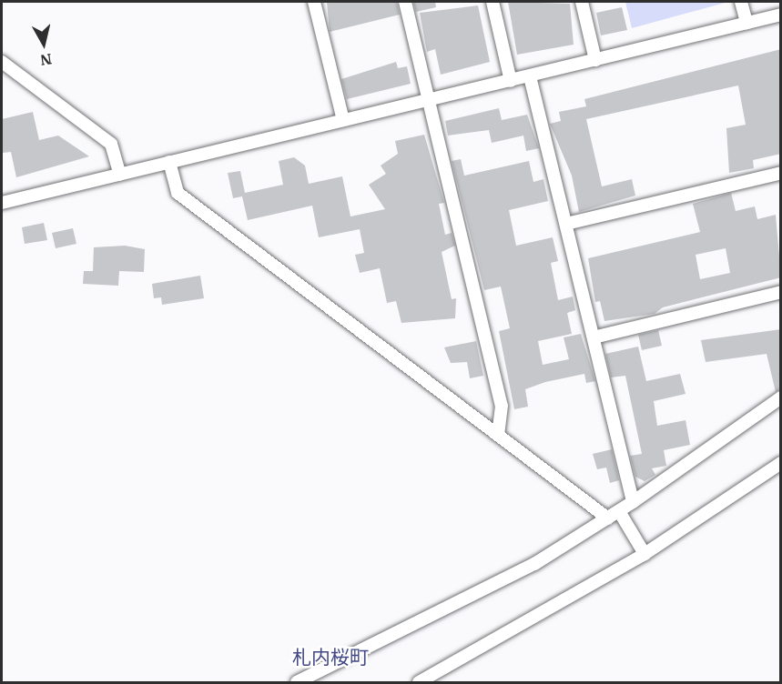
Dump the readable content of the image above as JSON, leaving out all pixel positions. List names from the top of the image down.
{
  "districts": ["札内桜町"],
  "north": "bottom"
}
